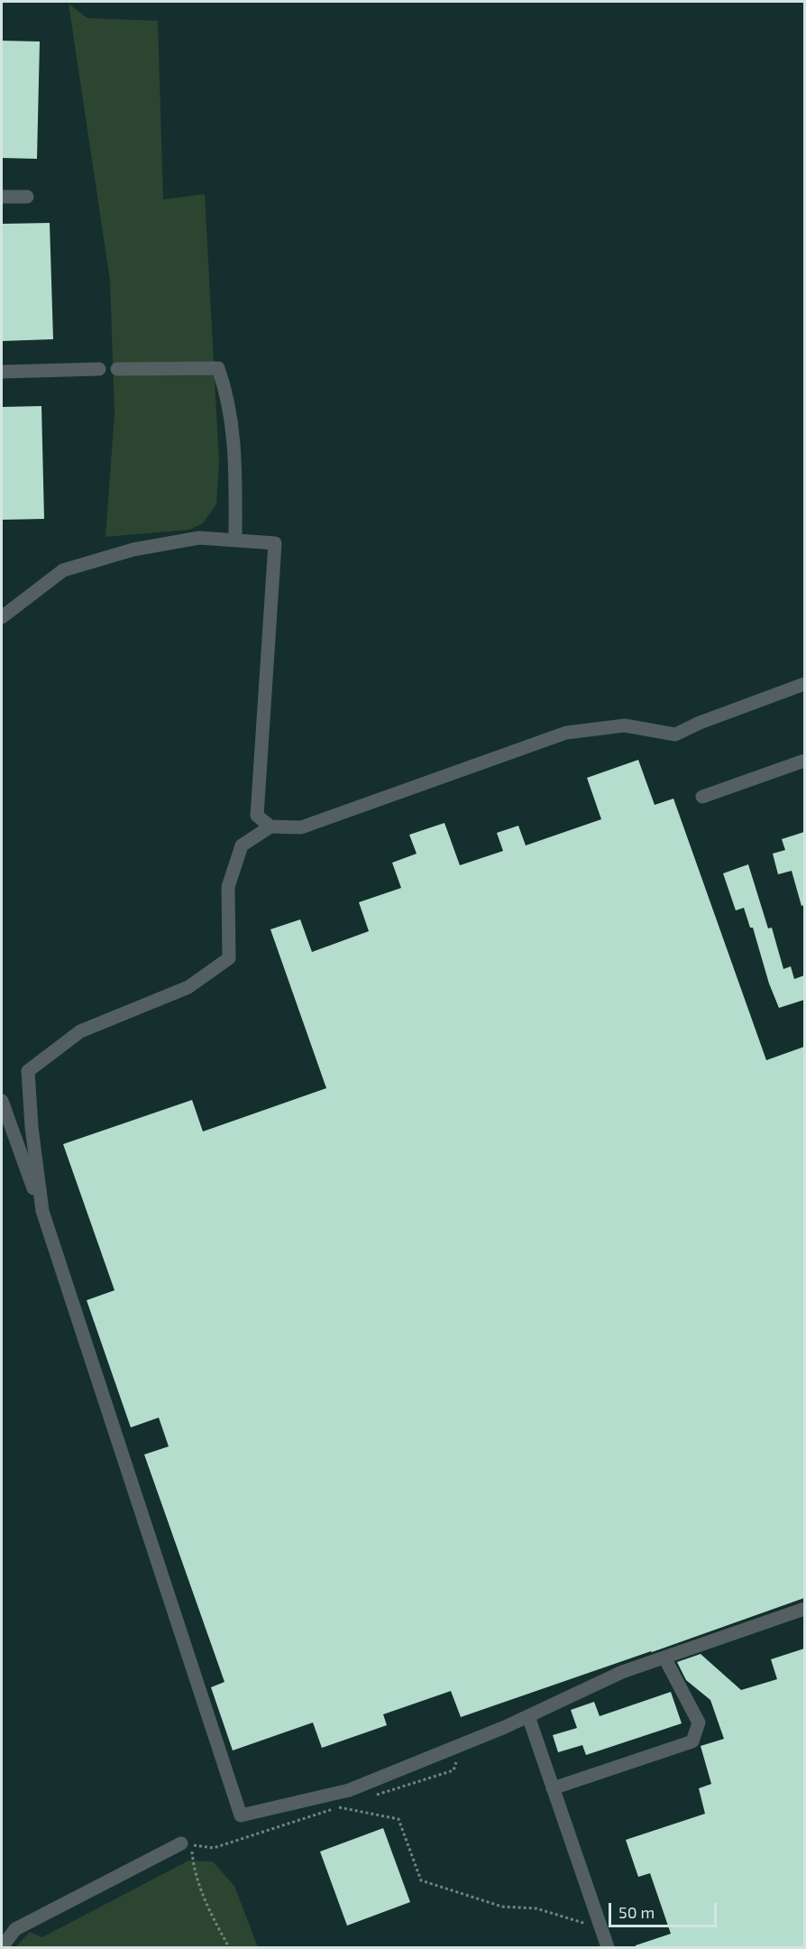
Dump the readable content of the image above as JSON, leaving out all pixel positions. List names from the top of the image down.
{
  "scale_bar": "50 m"
}
